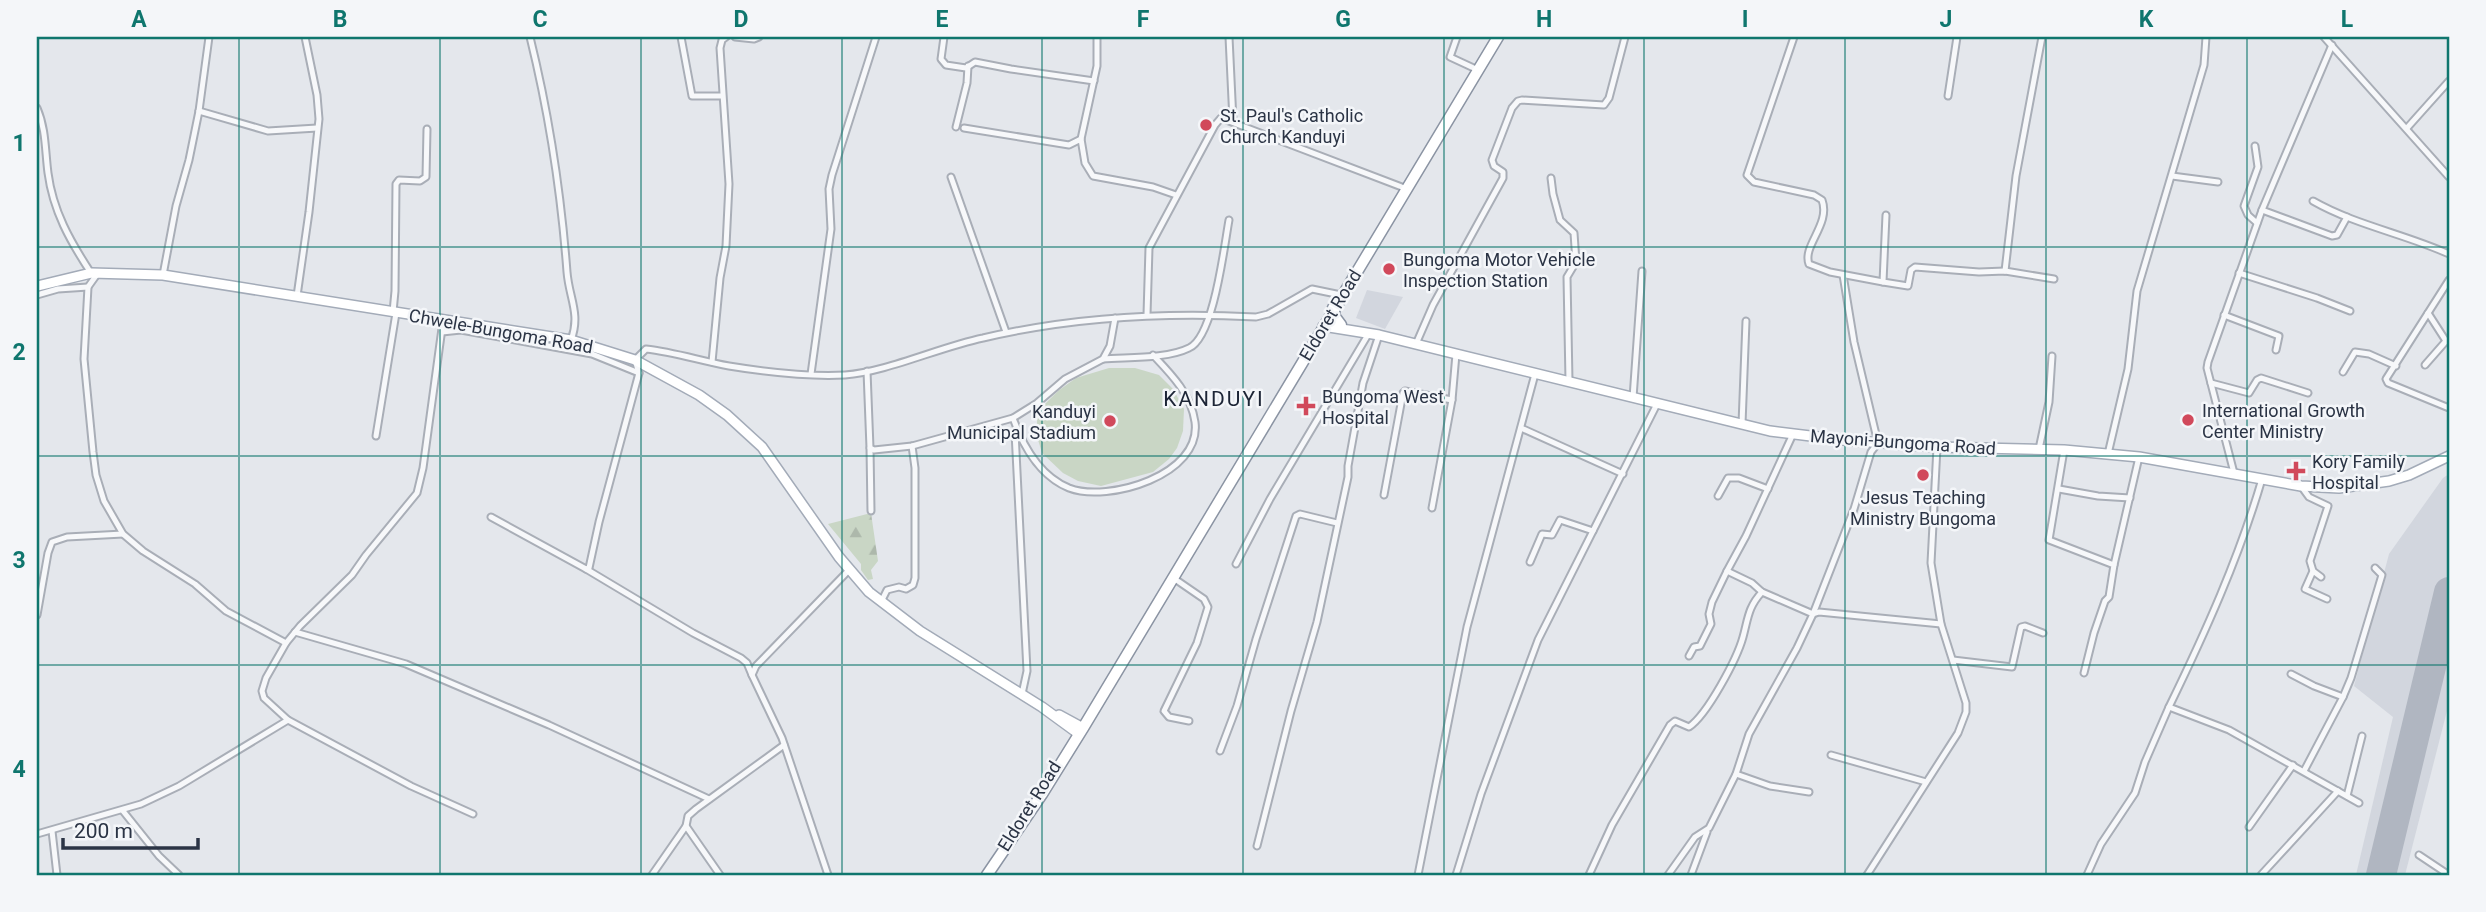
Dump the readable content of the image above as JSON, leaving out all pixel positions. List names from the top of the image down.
{
  "streets": {
    "highway": ["Eldoret Road"],
    "main road": ["Chwele-Bungoma Road", "Mayoni-Bungoma Road"]
  },
  "crossings": [
    ["Eldoret Road", "Chwele-Bungoma Road"]
  ],
  "districts": ["KANDUYI"],
  "places": {
    "other": [
      "St. Paul's Catholic Church Kanduyi",
      "Bungoma Motor Vehicle Inspection Station",
      "International Growth Center Ministry",
      "Kanduyi Municipal Stadium",
      "Jesus Teaching Ministry Bungoma"
    ],
    "health": ["Bungoma West Hospital", "Kory Family Hospital"]
  },
  "scale_bar": "200 m",
  "grid": {
    "columns": [
      "A",
      "B",
      "C",
      "D",
      "E",
      "F",
      "G",
      "H",
      "I",
      "J",
      "K",
      "L"
    ],
    "rows": [
      "1",
      "2",
      "3",
      "4"
    ]
  }
}
